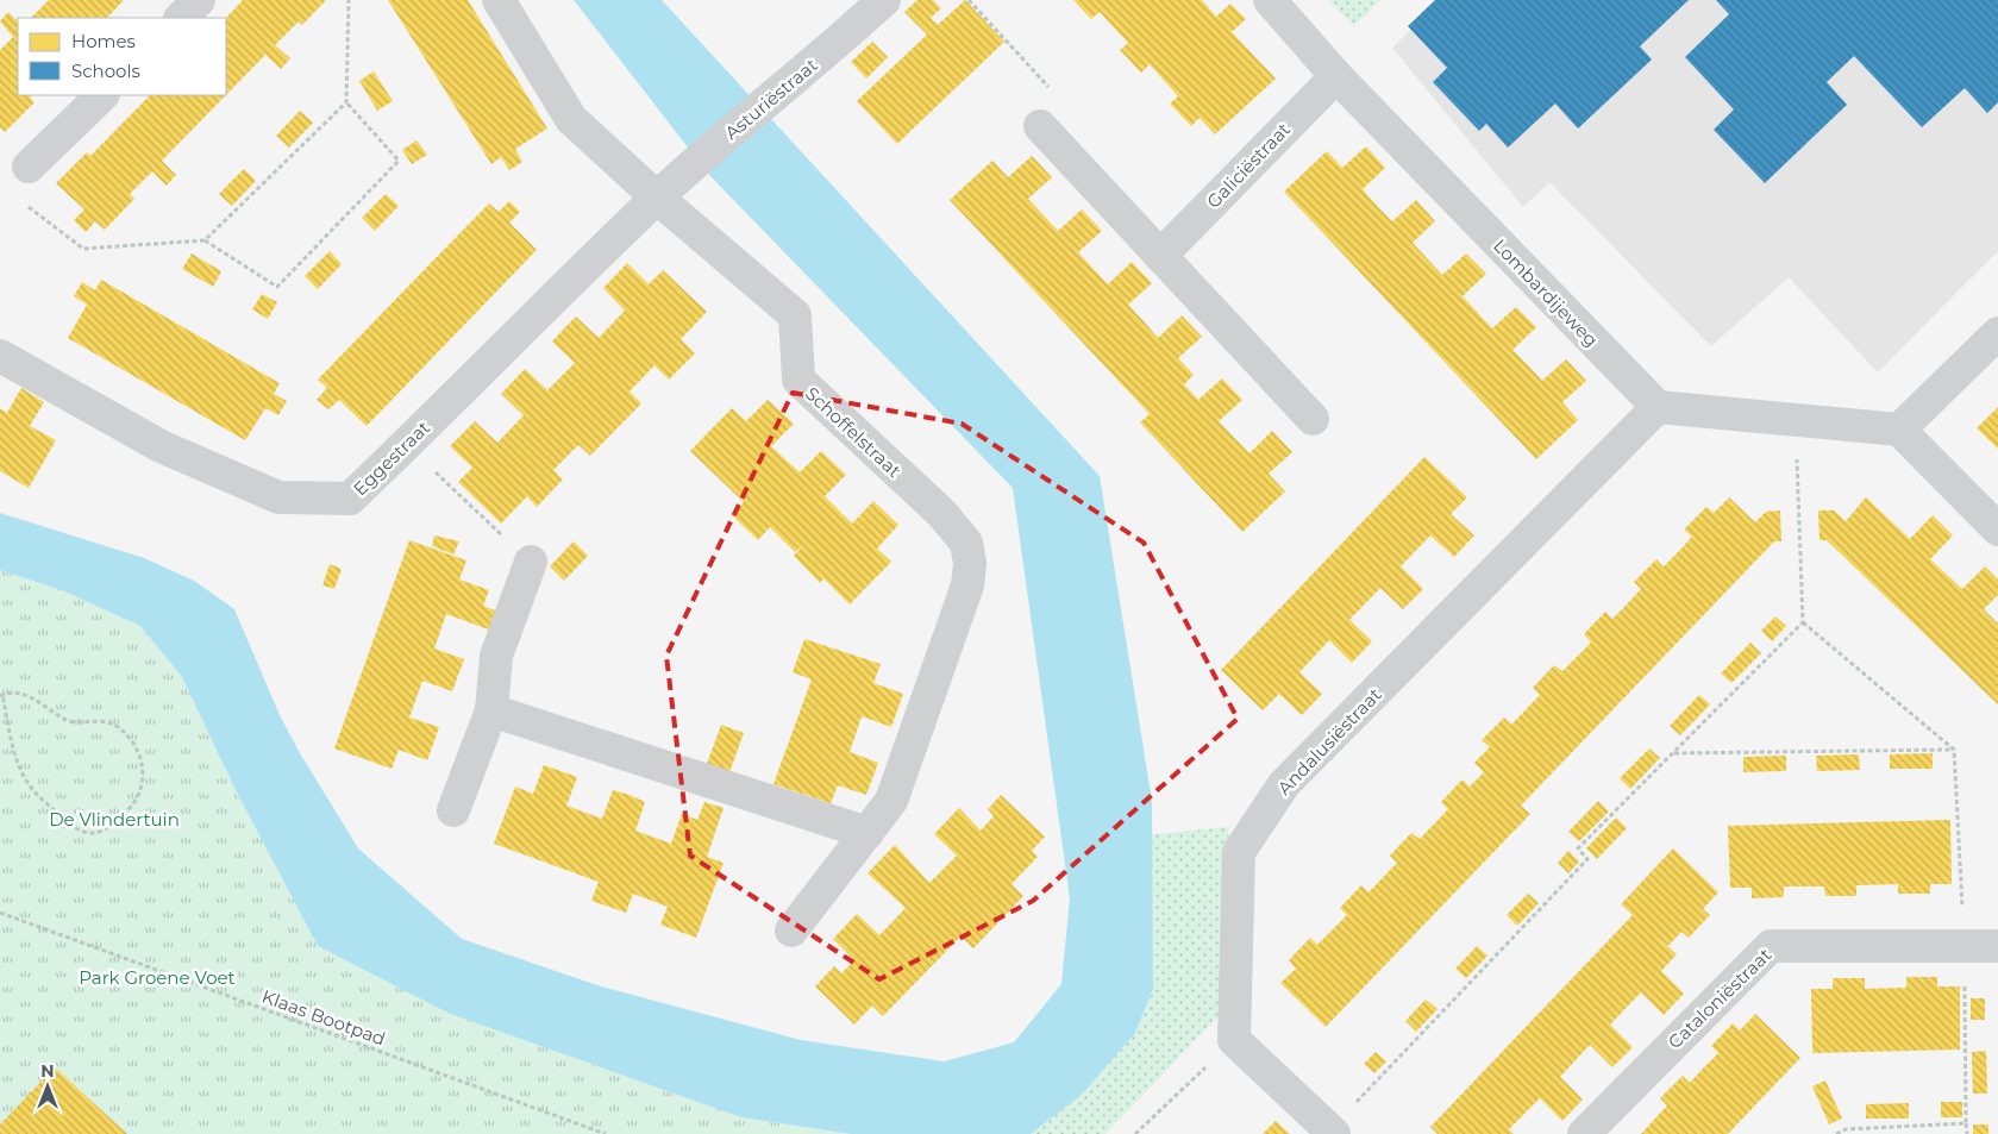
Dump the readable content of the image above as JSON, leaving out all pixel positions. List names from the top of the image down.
{
  "streets": {
    "street": [
      "Asturiëstraat",
      "Galiciëstraat",
      "Lombardijeweg",
      "Schoffelstraat",
      "Eggestraat",
      "Andalusiëstraat",
      "Cataloniëstraat"
    ],
    "path": ["Klaas Bootpad"]
  },
  "crossings": [
    ["Asturiëstraat", "Schoffelstraat"],
    ["Asturiëstraat", "Eggestraat"],
    ["Galiciëstraat", "Lombardijeweg"],
    ["Lombardijeweg", "Andalusiëstraat"],
    ["Schoffelstraat", "Eggestraat"]
  ],
  "parks": ["De Vlindertuin", "Park Groene Voet"],
  "legend": ["Homes", "Schools"],
  "north": "top"
}
